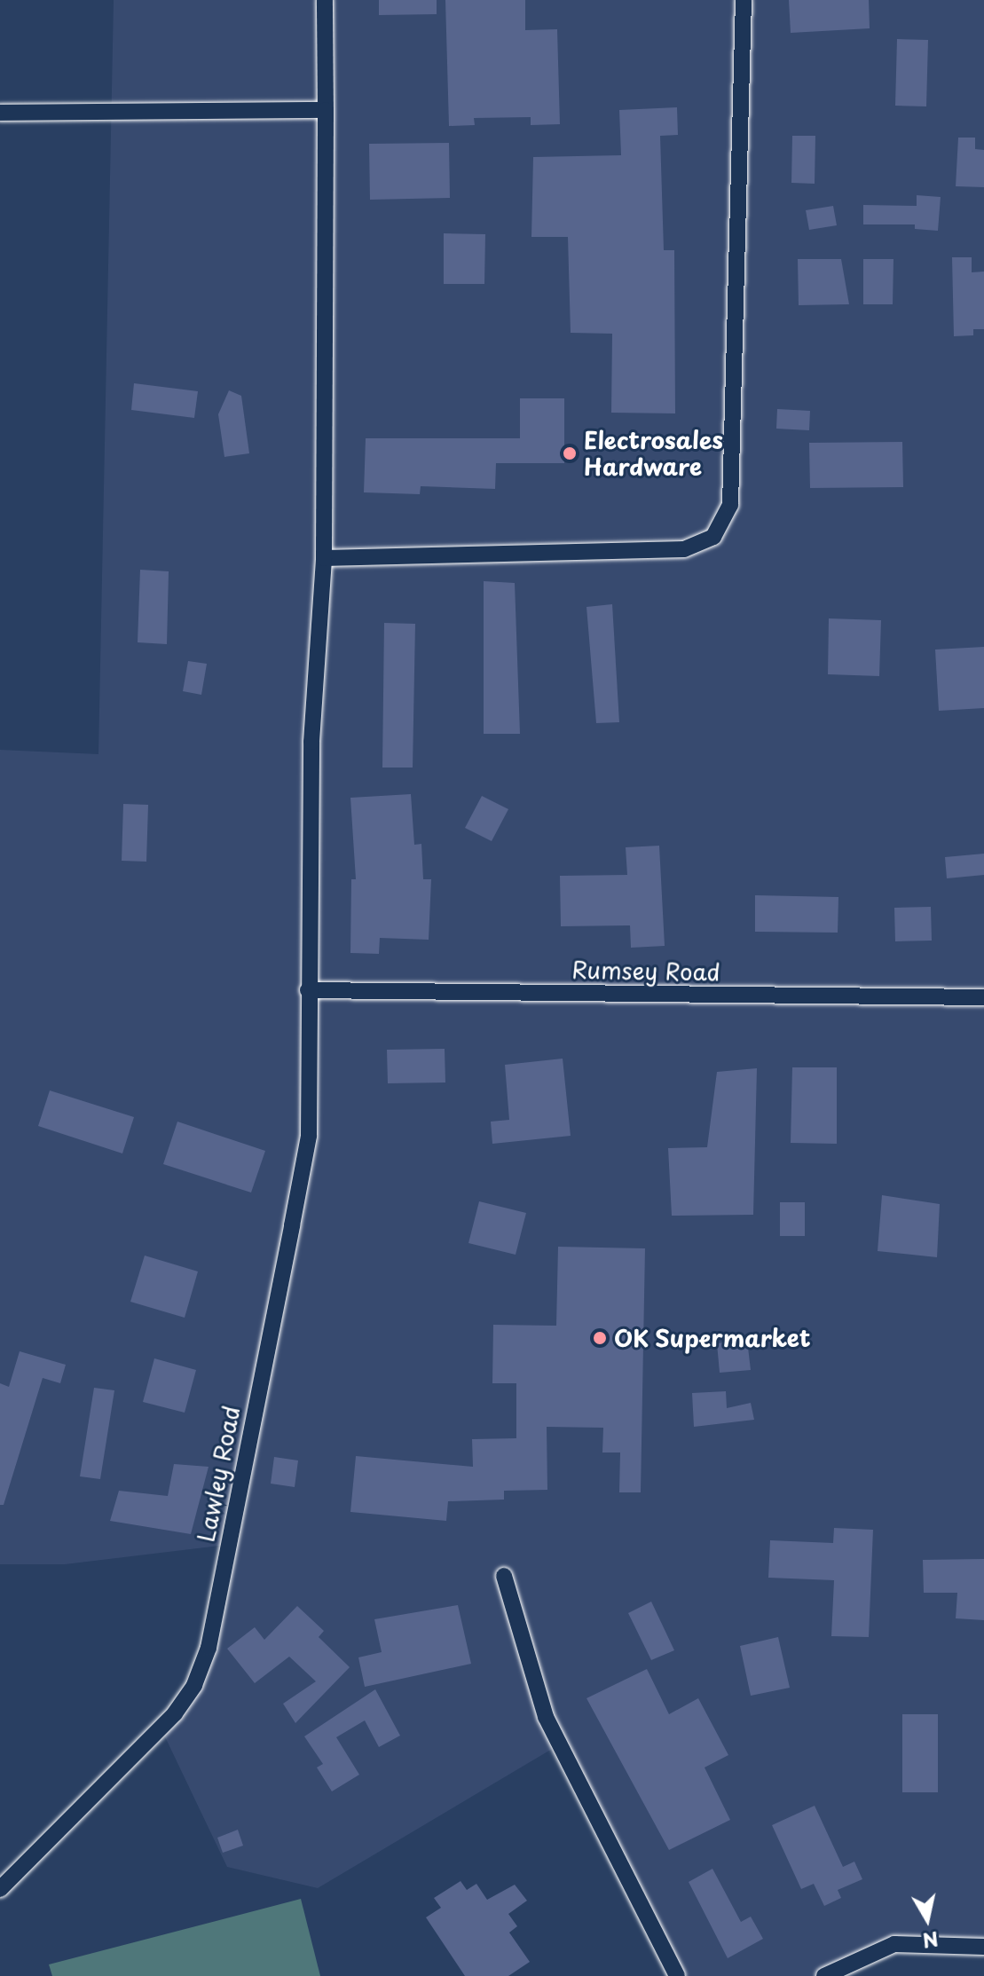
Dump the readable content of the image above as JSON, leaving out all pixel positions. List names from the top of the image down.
{
  "streets": {
    "street": ["Rumsey Road", "Lawley Road"]
  },
  "crossings": [
    ["Rumsey Road", "Lawley Road"]
  ],
  "places": ["Electrosales Hardware", "OK Supermarket"],
  "north": "bottom"
}
